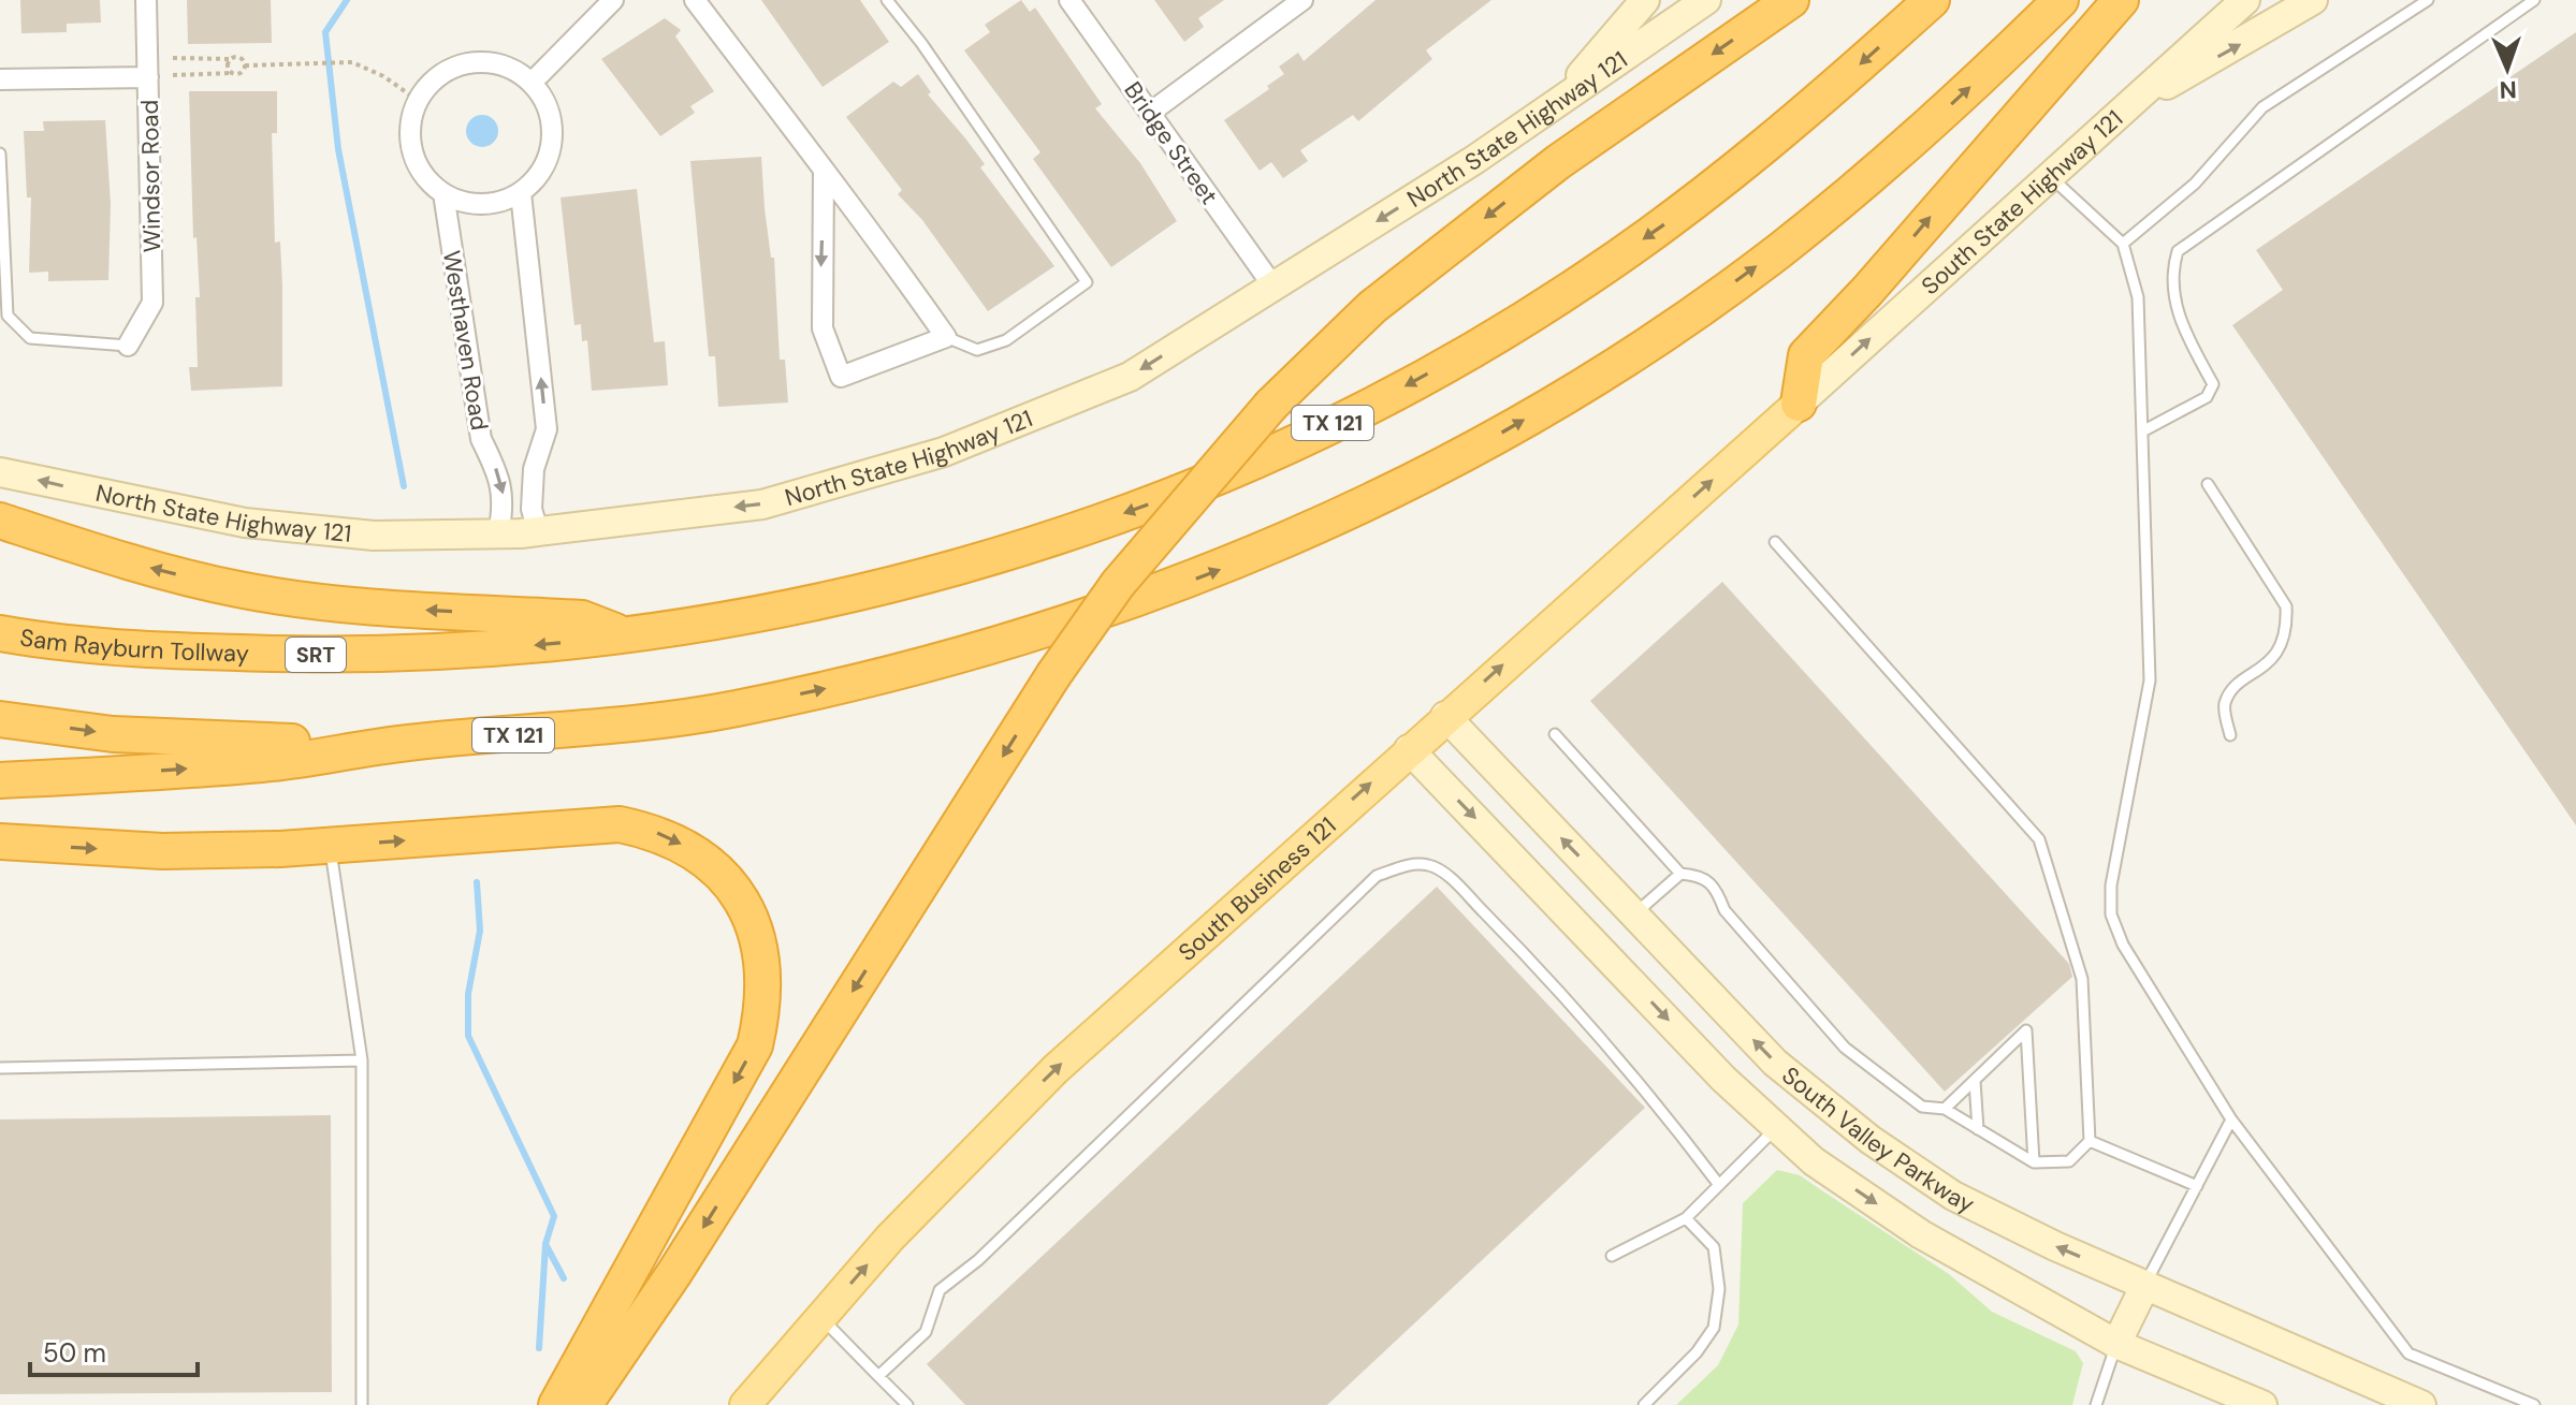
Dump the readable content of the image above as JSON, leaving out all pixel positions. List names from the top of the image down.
{
  "streets": {
    "highway": ["TX 121", "Sam Rayburn Tollway", "SRT"],
    "main road": [
      "North State Highway 121",
      "South State Highway 121",
      "South Business 121",
      "South Valley Parkway"
    ],
    "street": ["Bridge Street", "Windsor Road", "Westhaven Road"]
  },
  "crossings": [
    ["North State Highway 121", "Bridge Street"],
    ["North State Highway 121", "Westhaven Road"],
    ["South State Highway 121", "South Business 121"],
    ["TX 121", "Sam Rayburn Tollway"],
    ["South Business 121", "South Valley Parkway"]
  ],
  "one_way": ["North State Highway 121", "South State Highway 121", "South Business 121"],
  "scale_bar": "50 m",
  "north": "bottom"
}
